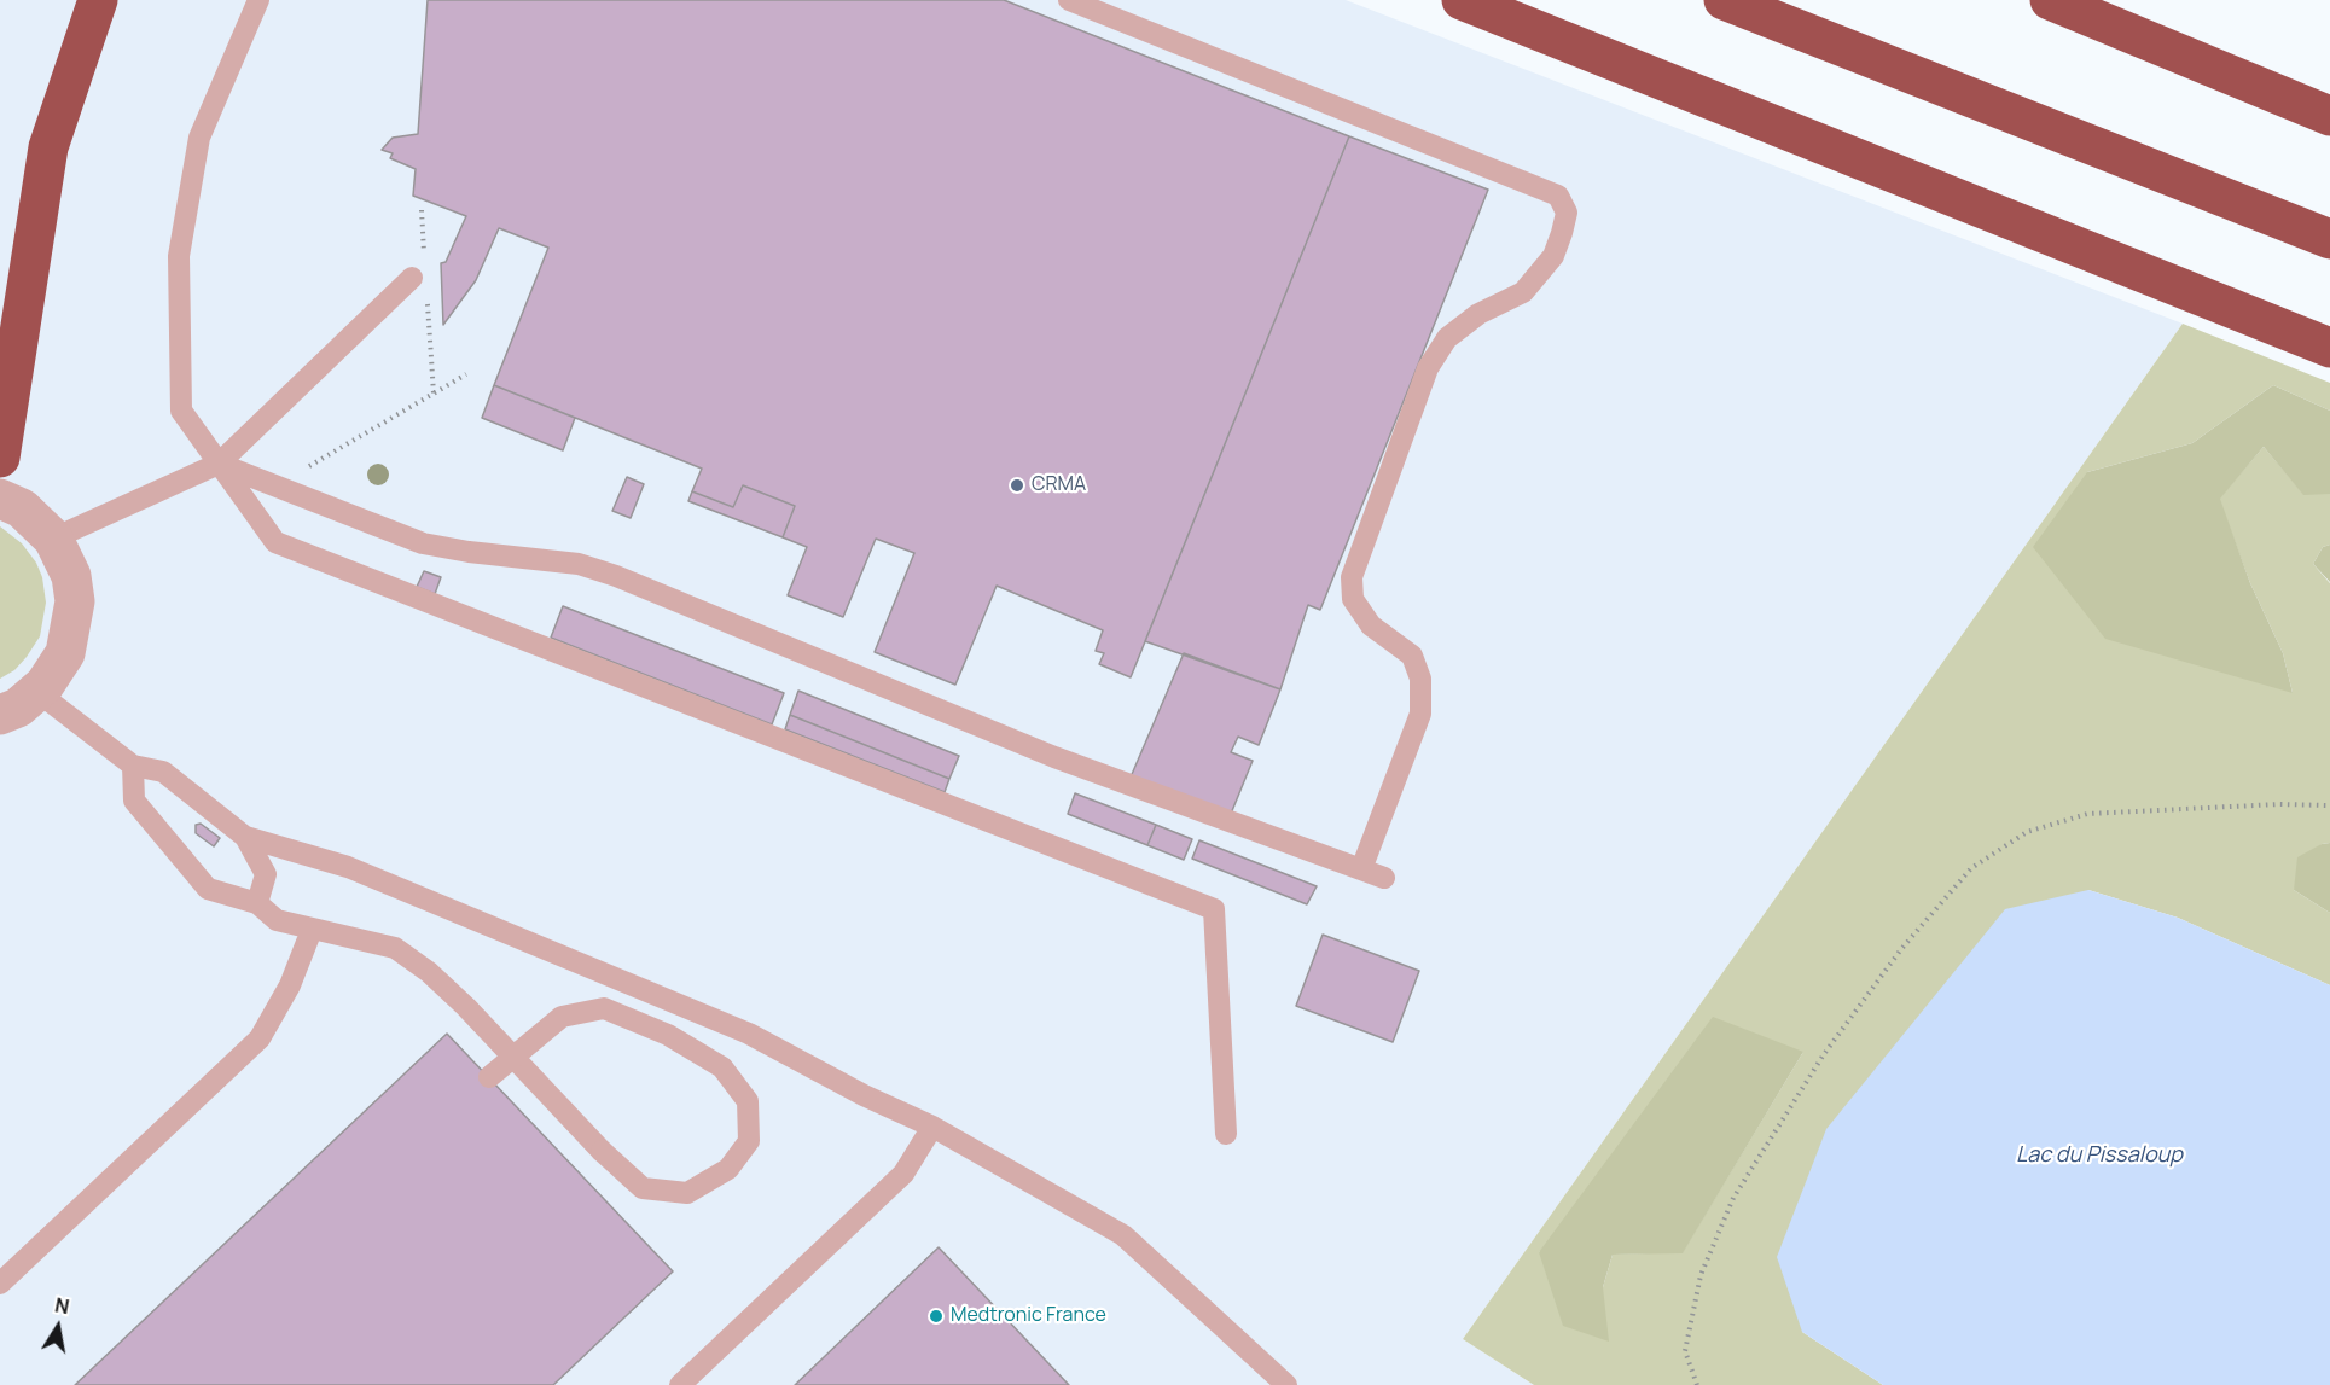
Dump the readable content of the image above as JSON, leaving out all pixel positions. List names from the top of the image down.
{
  "water": ["Lac du Pissaloup"],
  "places": ["CRMA", "Medtronic France"],
  "north": "top"
}
